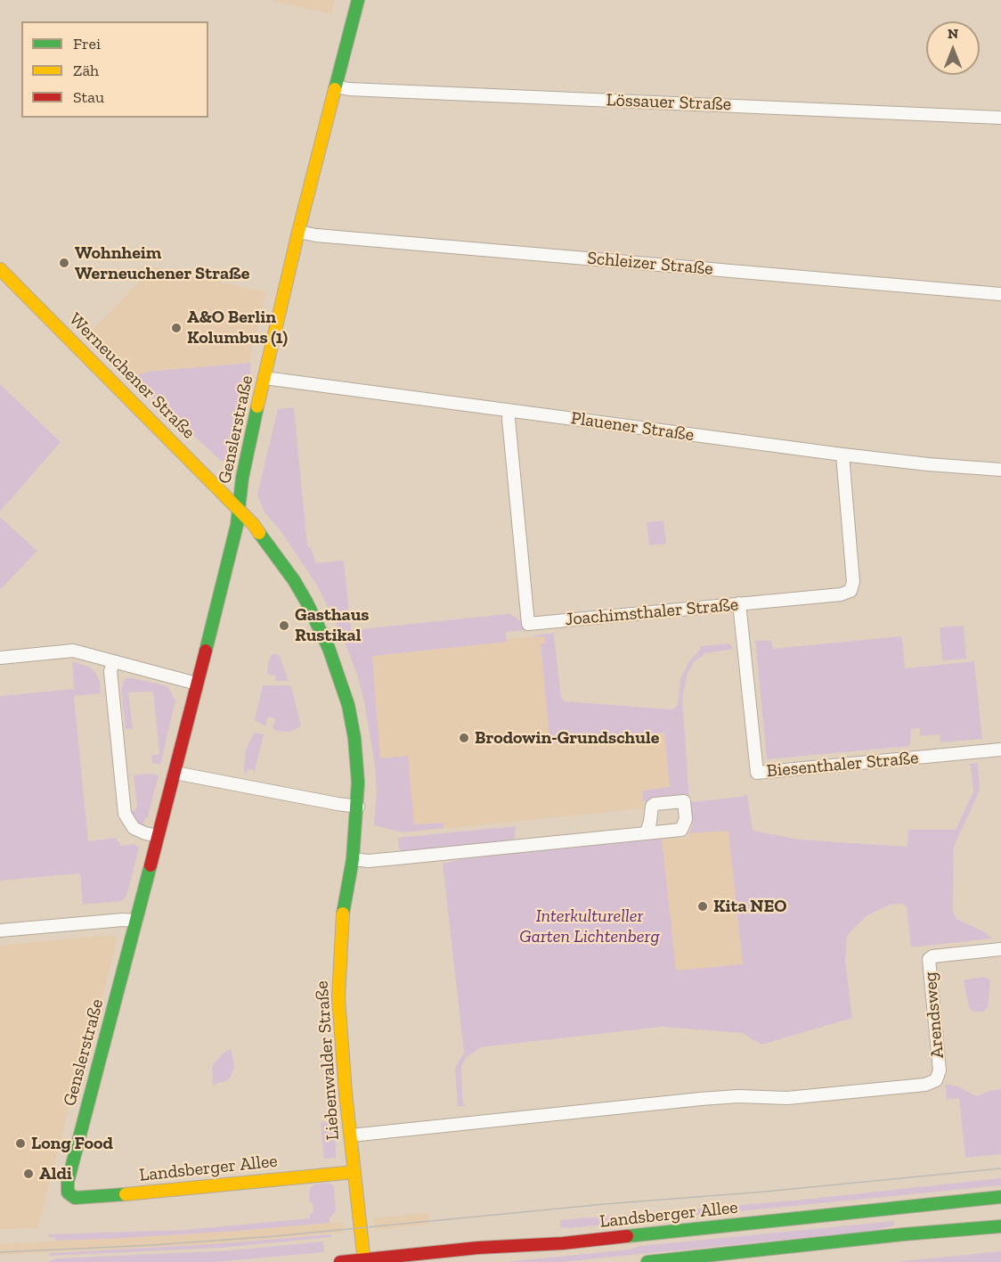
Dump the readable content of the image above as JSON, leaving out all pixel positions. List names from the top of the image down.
{
  "streets": {
    "street": [
      "Lössauer Straße",
      "Schleizer Straße",
      "Werneuchener Straße",
      "Plauener Straße",
      "Genslerstraße",
      "Joachimsthaler Straße",
      "Biesenthaler Straße",
      "Arendsweg",
      "Liebenwalder Straße",
      "Landsberger Allee"
    ]
  },
  "crossings": [
    ["Lössauer Straße", "Genslerstraße"],
    ["Schleizer Straße", "Genslerstraße"],
    ["Werneuchener Straße", "Genslerstraße"],
    ["Werneuchener Straße", "Liebenwalder Straße"],
    ["Plauener Straße", "Genslerstraße"],
    ["Plauener Straße", "Joachimsthaler Straße"],
    ["Genslerstraße", "Liebenwalder Straße"],
    ["Genslerstraße", "Landsberger Allee"],
    ["Joachimsthaler Straße", "Biesenthaler Straße"],
    ["Arendsweg", "Liebenwalder Straße"],
    ["Liebenwalder Straße", "Landsberger Allee"]
  ],
  "parks": ["Interkultureller Garten Lichtenberg"],
  "places": [
    "Wohnheim Werneuchener Straße",
    "A&O Berlin Kolumbus (1)",
    "Gasthaus Rustikal",
    "Brodowin-Grundschule",
    "Kita NEO",
    "Long Food",
    "Aldi"
  ],
  "legend": ["Frei", "Zäh", "Stau"],
  "north": "top"
}
